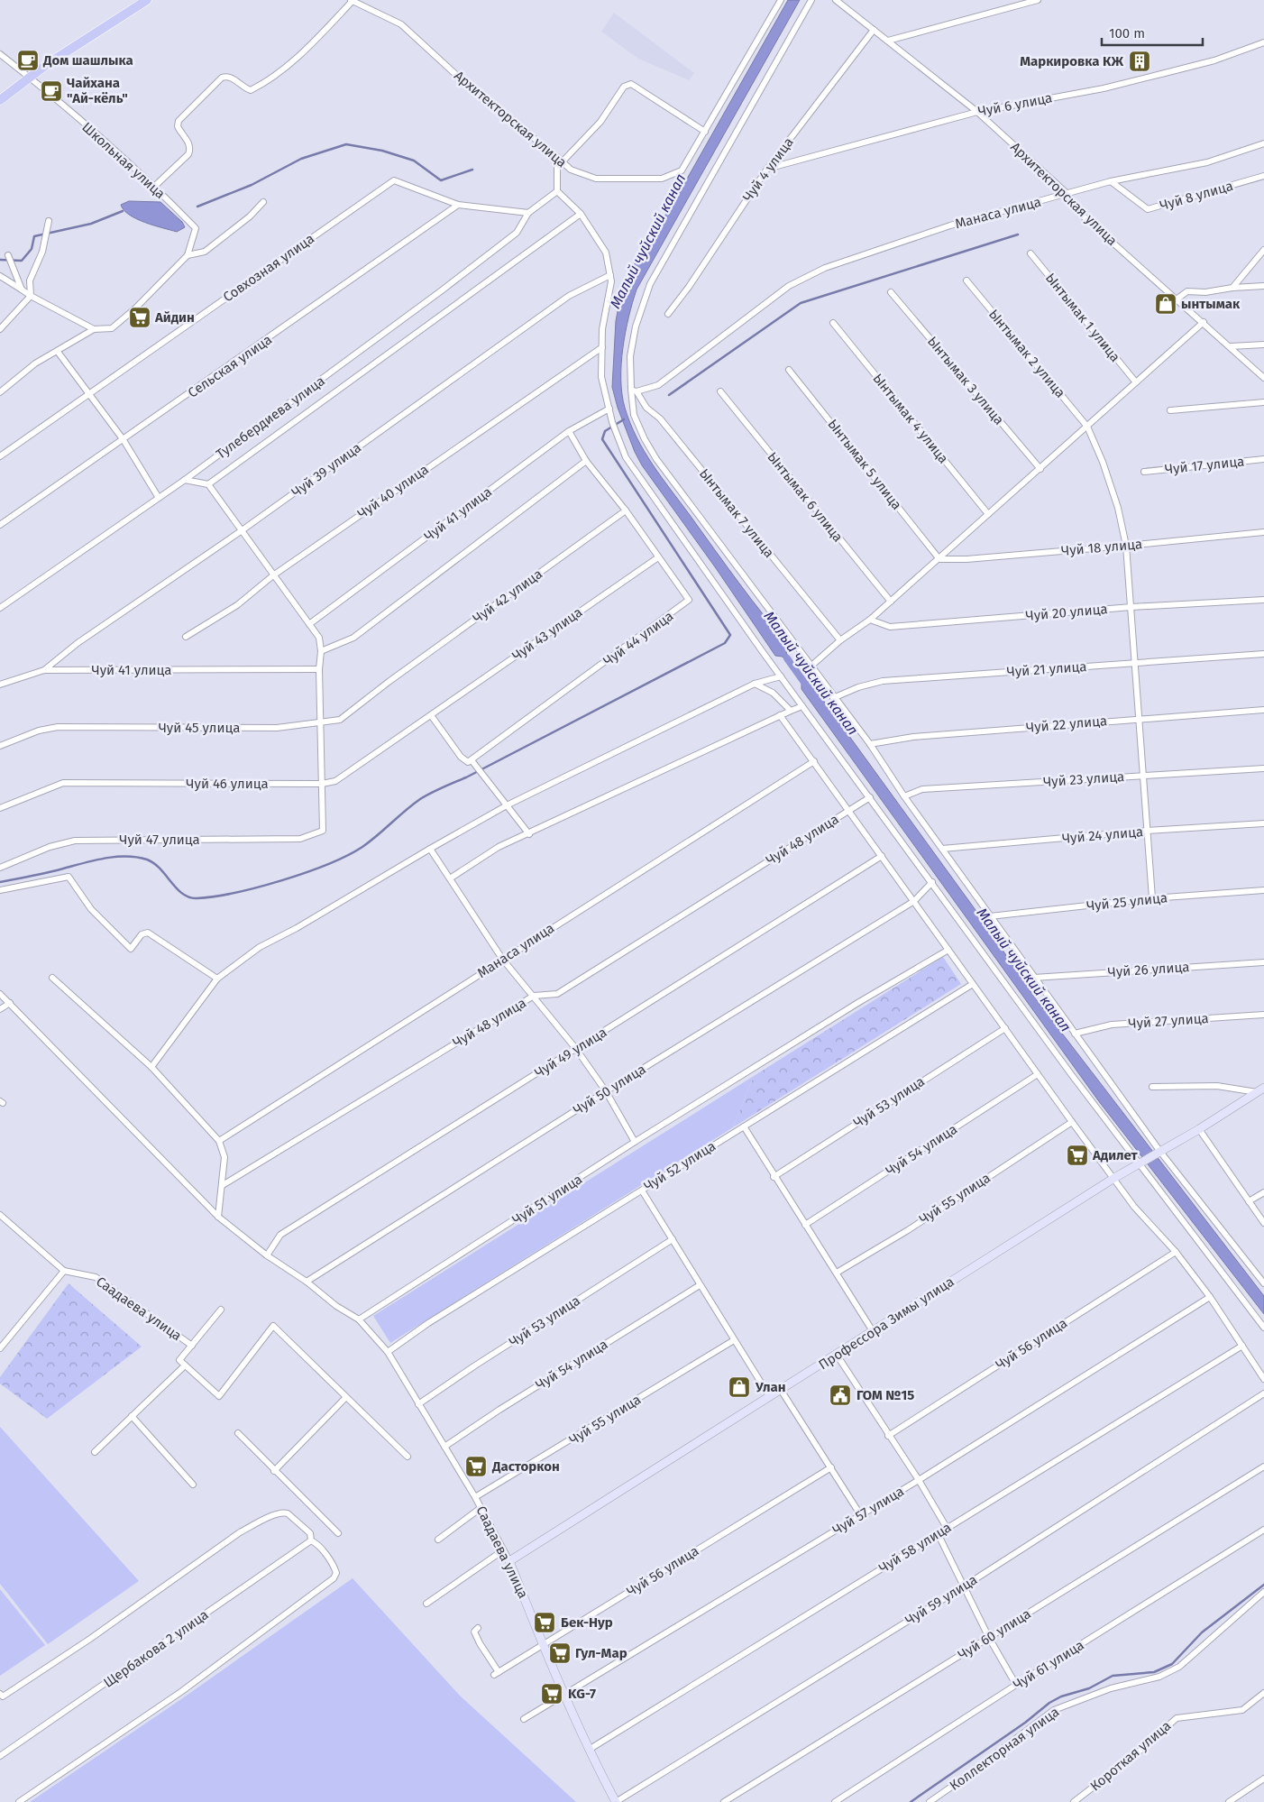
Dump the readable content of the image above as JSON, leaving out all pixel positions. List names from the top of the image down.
{
  "streets": {
    "street": [
      "Чуй 6 улица",
      "Архитекторская улица",
      "Школьная улица",
      "Чуй 4 улица",
      "Чуй 8 улица",
      "Манаса улица",
      "Совхозная улица",
      "Ынтымак 1 улица",
      "Ынтымак 2 улица",
      "Сельская улица",
      "Ынтымак 3 улица",
      "Тулебердиева улица",
      "Ынтымак 4 улица",
      "Ынтымак 5 улица",
      "Чуй 17 улица",
      "Чуй 39 улица",
      "Чуй 40 улица",
      "Ынтымак 6 улица",
      "Ынтымак 7 улица",
      "Чуй 41 улица",
      "Чуй 18 улица",
      "Чуй 42 улица",
      "Чуй 20 улица",
      "Чуй 43 улица",
      "Чуй 44 улица",
      "Чуй 21 улица",
      "Чуй 22 улица",
      "Чуй 45 улица",
      "Чуй 23 улица",
      "Чуй 46 улица",
      "Чуй 24 улица",
      "Чуй 47 улица",
      "Чуй 48 улица",
      "Чуй 25 улица",
      "Чуй 26 улица",
      "Чуй 27 улица",
      "Чуй 49 улица",
      "Чуй 50 улица",
      "Чуй 53 улица",
      "Чуй 54 улица",
      "Чуй 52 улица",
      "Чуй 55 улица",
      "Чуй 51 улица",
      "Саадаева улица",
      "Профессора Зимы улица",
      "Чуй 56 улица",
      "Чуй 57 улица",
      "Чуй 58 улица",
      "Чуй 59 улица",
      "Чуй 60 улица",
      "Щербакова 2 улица",
      "Чуй 61 улица",
      "Коллекторная улица",
      "Короткая улица"
    ]
  },
  "crossings": [
    ["Чуй 6 улица", "Архитекторская улица"],
    ["Чуй 6 улица", "Чуй 4 улица"],
    ["Архитекторская улица", "Чуй 4 улица"],
    ["Архитекторская улица", "Манаса улица"],
    ["Чуй 8 улица", "Манаса улица"],
    ["Манаса улица", "Ынтымак 7 улица"],
    ["Совхозная улица", "Сельская улица"],
    ["Совхозная улица", "Тулебердиева улица"],
    ["Ынтымак 2 улица", "Чуй 18 улица"],
    ["Ынтымак 2 улица", "Чуй 20 улица"],
    ["Ынтымак 2 улица", "Чуй 21 улица"],
    ["Ынтымак 2 улица", "Чуй 22 улица"],
    ["Ынтымак 2 улица", "Чуй 23 улица"],
    ["Ынтымак 2 улица", "Чуй 24 улица"],
    ["Ынтымак 2 улица", "Чуй 25 улица"],
    ["Ынтымак 5 улица", "Чуй 18 улица"],
    ["Чуй 39 улица", "Чуй 41 улица"],
    ["Чуй 41 улица", "Чуй 44 улица"],
    ["Чуй 42 улица", "Чуй 44 улица"],
    ["Чуй 42 улица", "Чуй 45 улица"],
    ["Чуй 43 улица", "Чуй 44 улица"],
    ["Чуй 43 улица", "Чуй 46 улица"],
    ["Чуй 46 улица", "Чуй 47 улица"],
    ["Чуй 49 улица", "Саадаева улица"],
    ["Чуй 50 улица", "Саадаева улица"],
    ["Чуй 53 улица", "Саадаева улица"],
    ["Чуй 54 улица", "Саадаева улица"],
    ["Чуй 52 улица", "Саадаева улица"],
    ["Чуй 55 улица", "Саадаева улица"],
    ["Чуй 51 улица", "Саадаева улица"],
    ["Саадаева улица", "Профессора Зимы улица"],
    ["Саадаева улица", "Чуй 56 улица"],
    ["Саадаева улица", "Чуй 57 улица"],
    ["Саадаева улица", "Чуй 58 улица"],
    ["Саадаева улица", "Чуй 59 улица"]
  ],
  "water": ["Малый чуйский канал"],
  "places": {
    "cafe": ["Дом шашлыка", "Чайхана \"Ай-кёль\""],
    "building": ["Маркировка КЖ"],
    "shop": ["ынтымак", "Улан"],
    "supermarket": [
      "Айдин",
      "Адилет",
      "Дасторкон",
      "Бек-Нур",
      "Гул-Мар",
      "KG-7"
    ],
    "public building": ["ГОМ №15"]
  },
  "scale_bar": "100 m"
}
